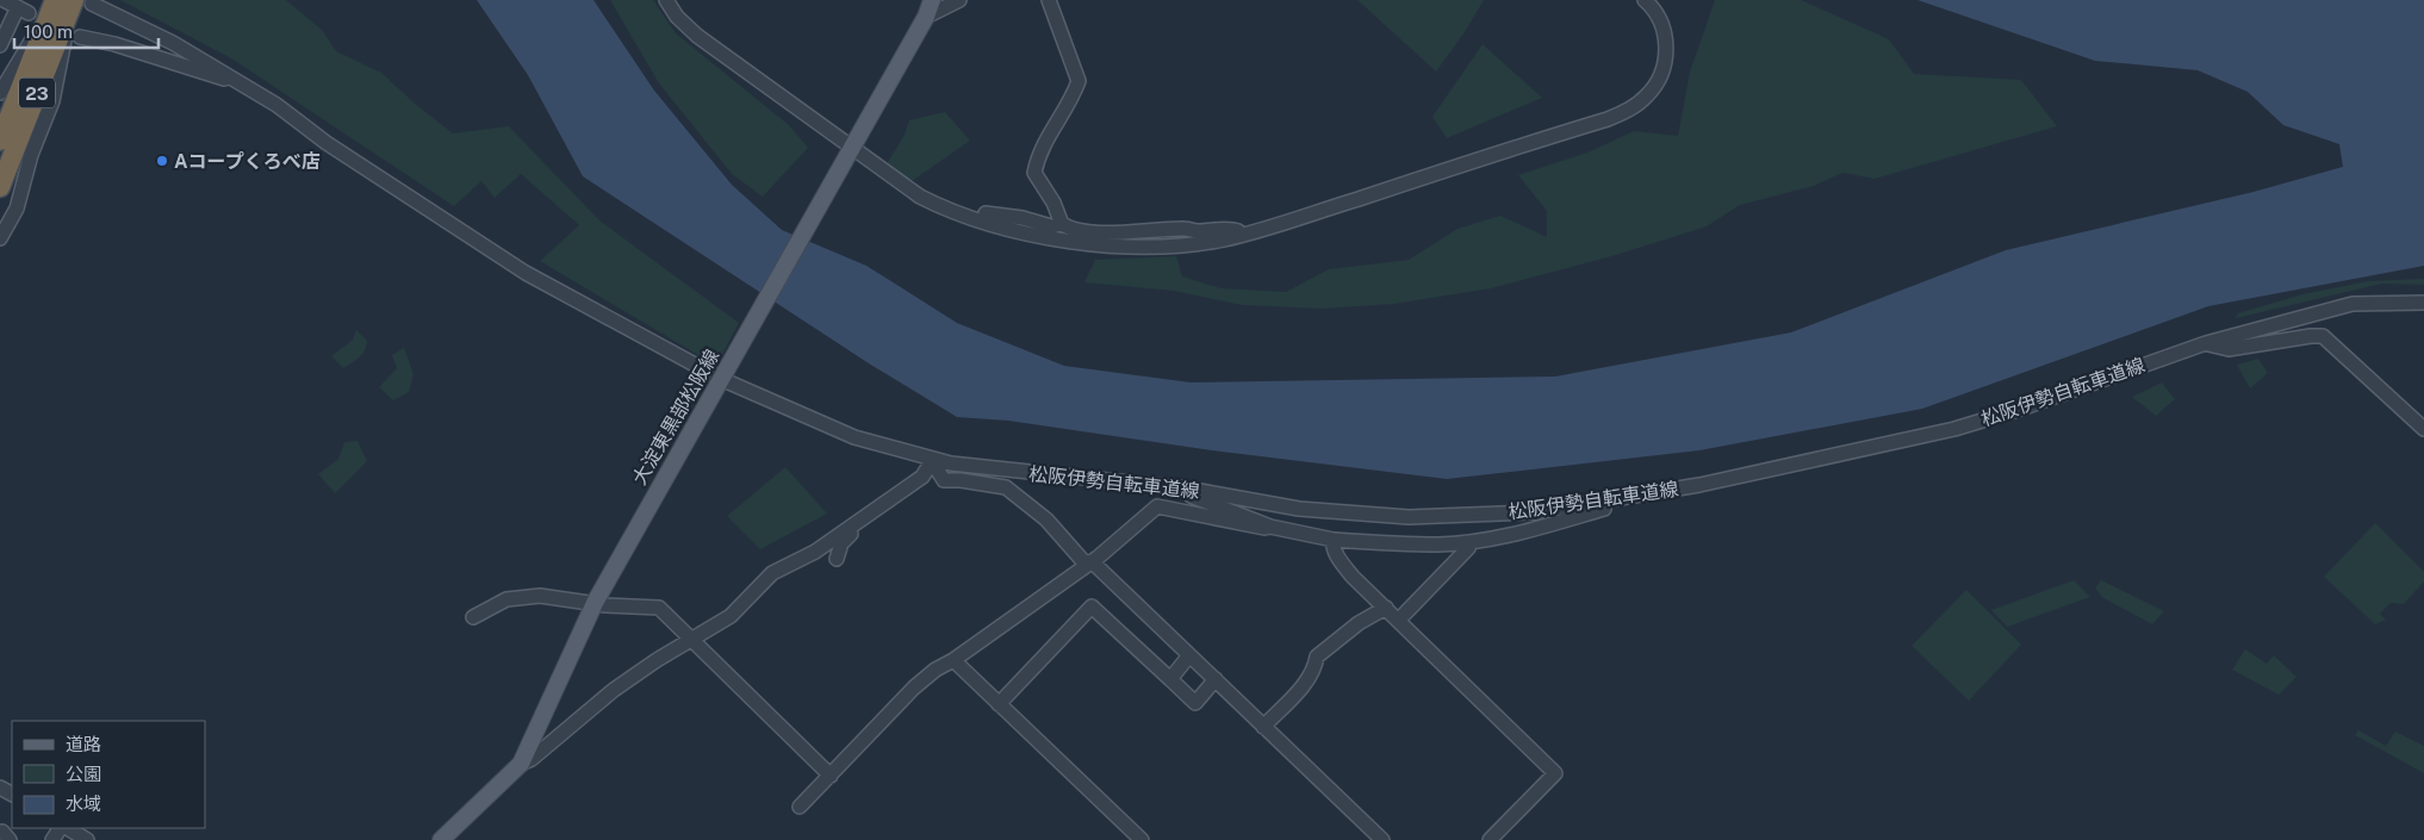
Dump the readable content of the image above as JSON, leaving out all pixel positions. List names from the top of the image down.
{
  "streets": {
    "highway": ["23"],
    "main road": ["大淀東黒部松阪線"],
    "street": ["松阪伊勢自転車道線"]
  },
  "crossings": [
    ["松阪伊勢自転車道線", "大淀東黒部松阪線"]
  ],
  "places": ["Aコープくろべ店"],
  "legend": ["道路", "公園", "水域"],
  "scale_bar": "100 m"
}
